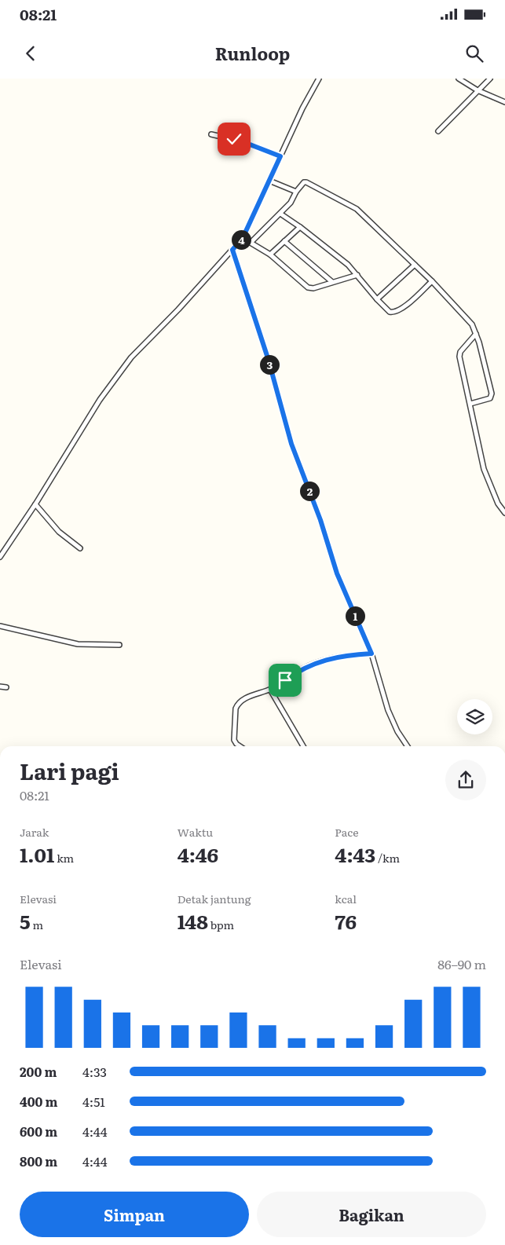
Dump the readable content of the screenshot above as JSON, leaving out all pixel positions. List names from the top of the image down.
{
  "page": {
    "status": "08:21",
    "header": "Runloop",
    "pins": [
      "4",
      "3",
      "2",
      "1"
    ],
    "heading": ["Lari pagi", "08:21"],
    "stats": [
      ["Jarak", "1.01 km"],
      ["Waktu", "4:46"],
      ["Pace", "4:43 /km"],
      ["Elevasi", "5 m"],
      ["Detak jantung", "148 bpm"],
      ["kcal", "76"]
    ],
    "chart": ["Elevasi", "86–90 m"],
    "list": [
      {
        "name": "200 m",
        "note": "4:33"
      },
      {
        "name": "400 m",
        "note": "4:51"
      },
      {
        "name": "600 m",
        "note": "4:44"
      },
      {
        "name": "800 m",
        "note": "4:44"
      }
    ],
    "buttons": ["Simpan", "Bagikan"]
  }
}
